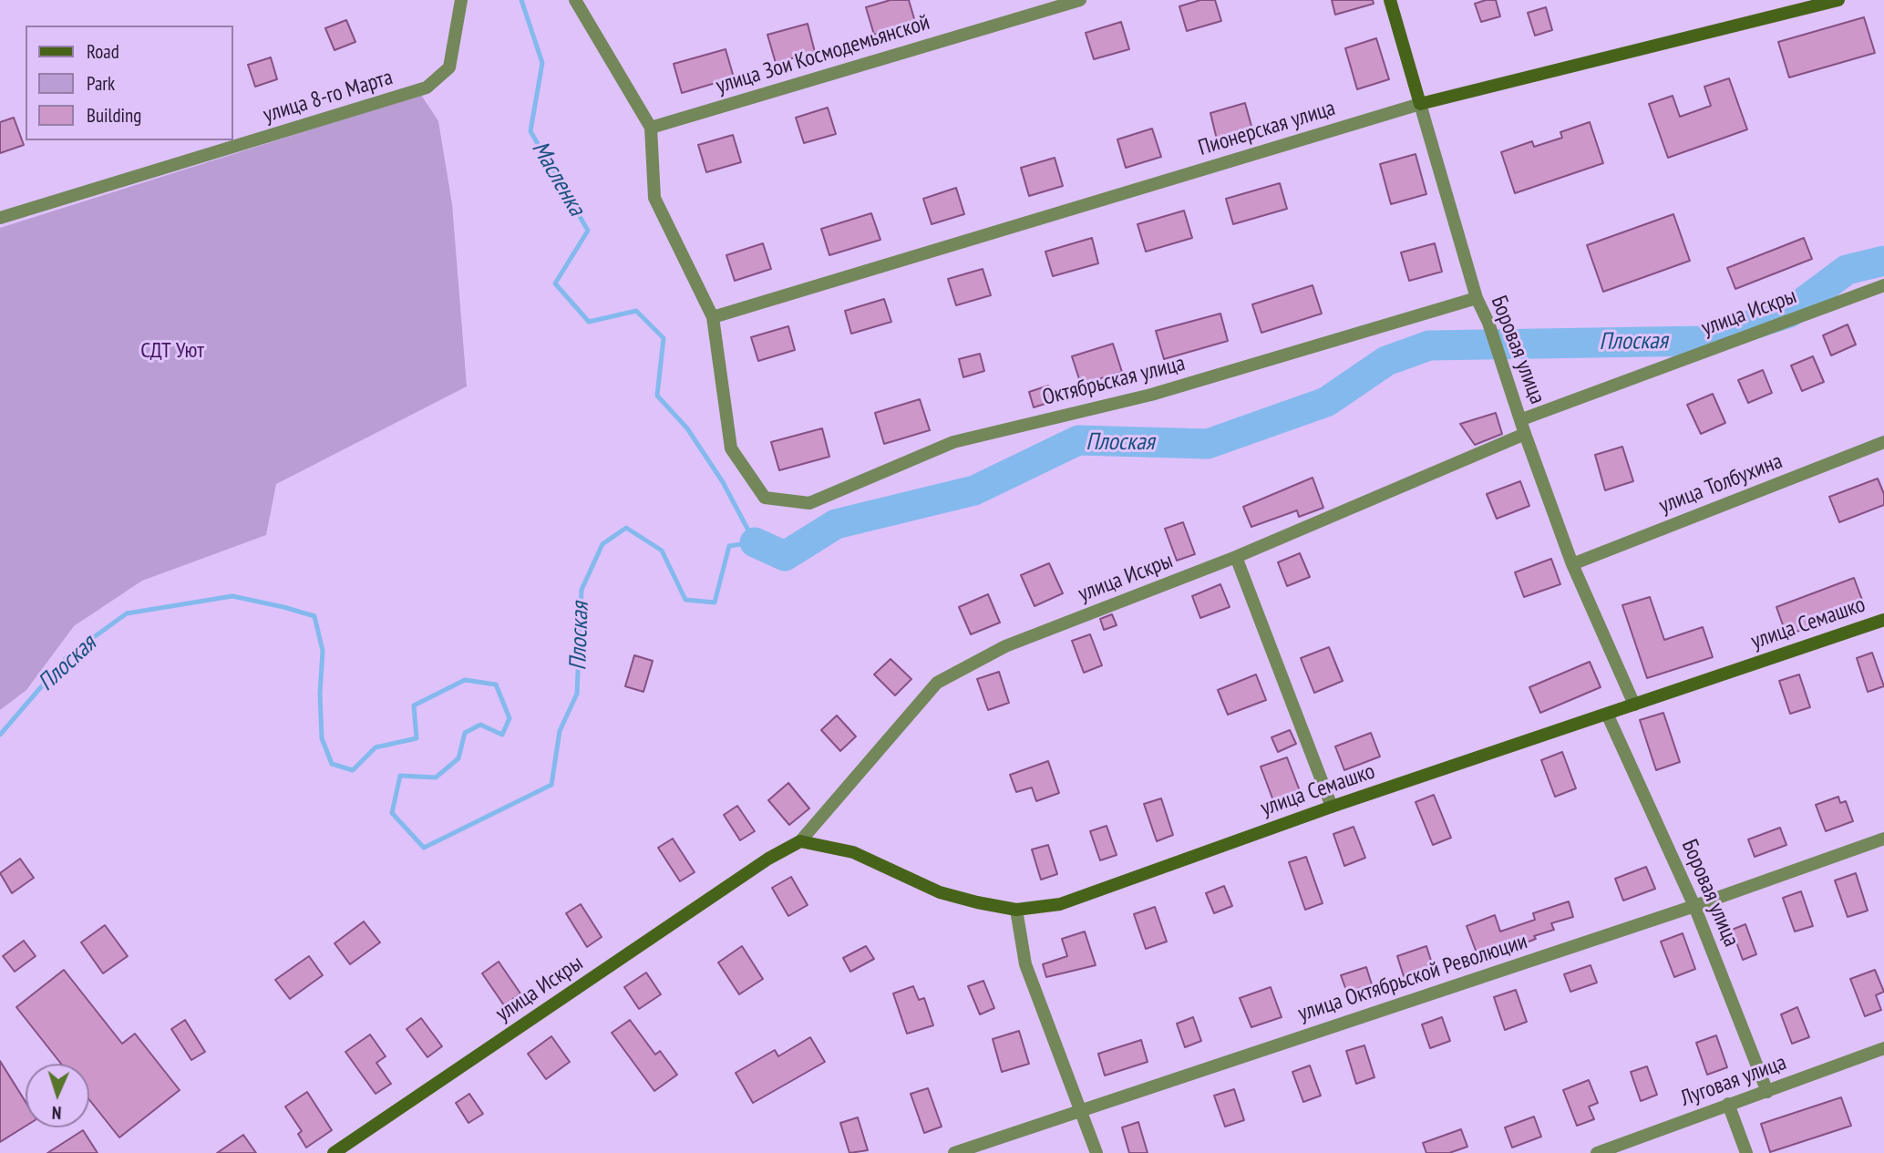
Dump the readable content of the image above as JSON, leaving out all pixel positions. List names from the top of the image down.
{
  "streets": {
    "main road": [
      "Пионерская улица",
      "улица Искры",
      "Боровая улица",
      "улица Семашко"
    ],
    "street": [
      "улица Зои Космодемьянской",
      "улица 8-го Марта",
      "Октябрьская улица",
      "улица Толбухина",
      "улица Октябрьской Революции",
      "Луговая улица"
    ]
  },
  "crossings": [
    ["Пионерская улица", "Боровая улица"],
    ["Пионерская улица", "Октябрьская улица"],
    ["улица Искры", "Боровая улица"],
    ["улица Искры", "улица Семашко"],
    ["Боровая улица", "Октябрьская улица"],
    ["Боровая улица", "улица Толбухина"],
    ["Боровая улица", "улица Семашко"],
    ["Боровая улица", "улица Октябрьской Революции"],
    ["Боровая улица", "Луговая улица"]
  ],
  "water": ["Масленка", "Плоская"],
  "parks": ["СДТ Уют"],
  "legend": ["Road", "Park", "Building"],
  "north": "bottom"
}
